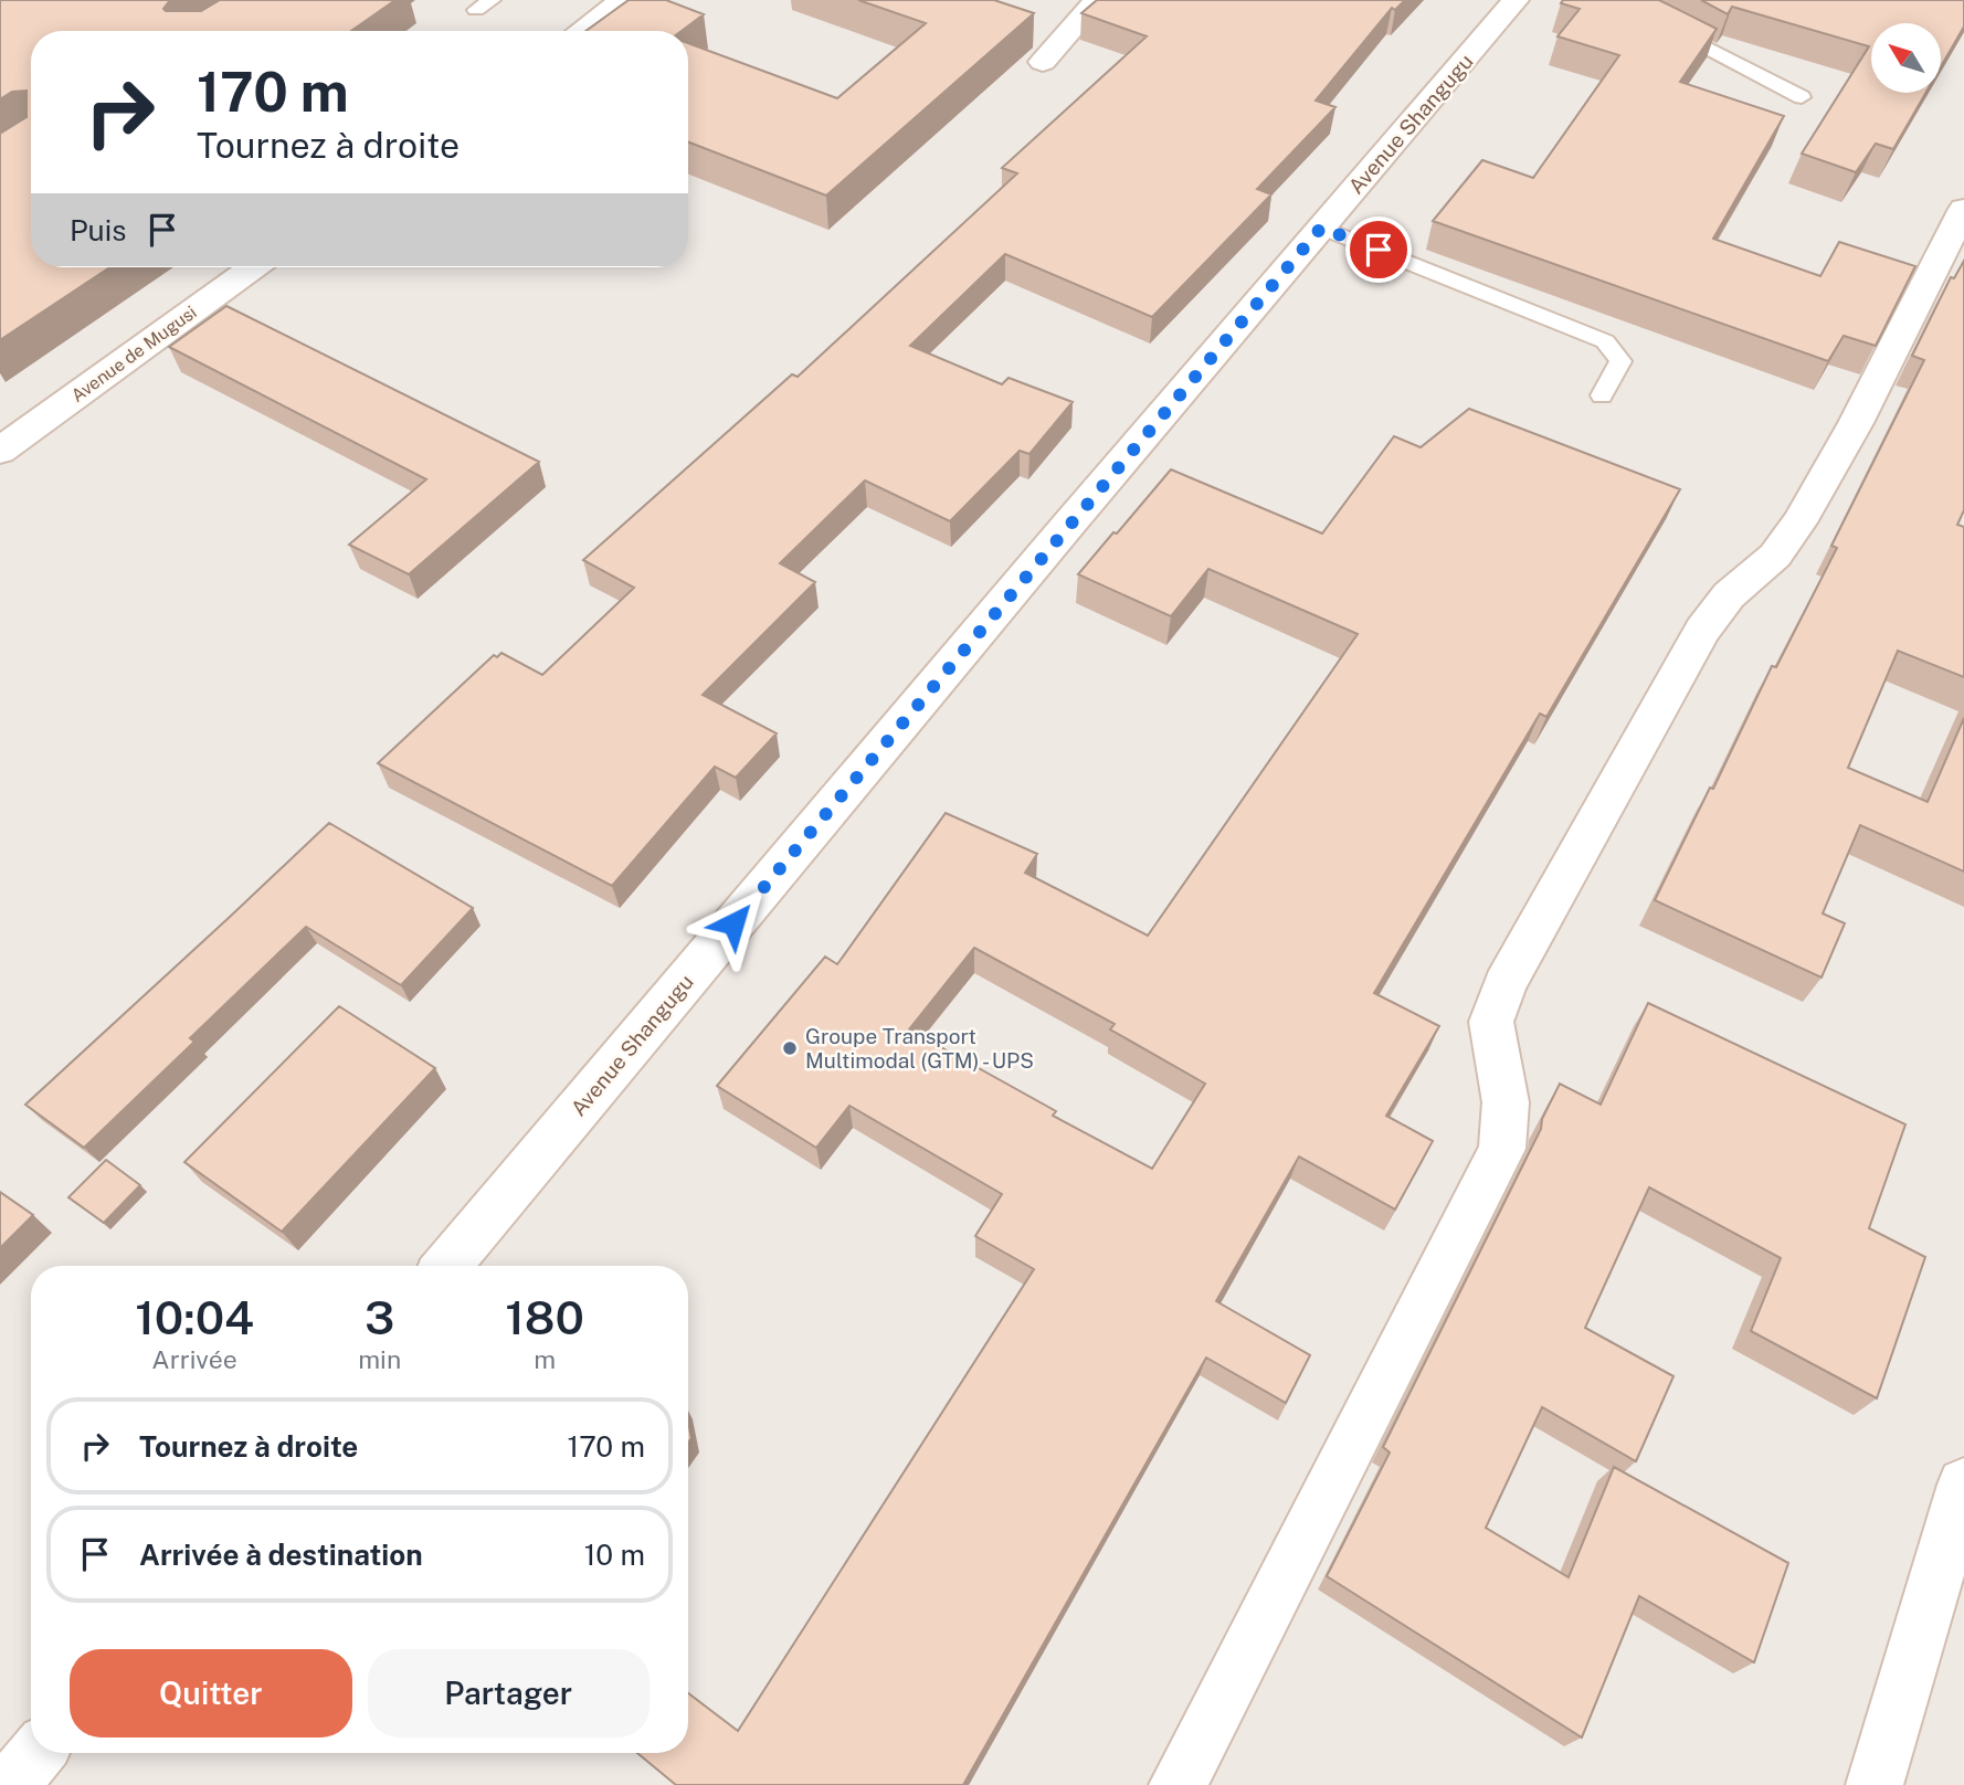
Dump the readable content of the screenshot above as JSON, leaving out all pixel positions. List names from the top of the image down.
{
  "streets": {
    "street": ["Avenue Shangugu", "Avenue de Mugusi"]
  },
  "places": ["Groupe Transport Multimodal (GTM) - UPS"],
  "north": "top left",
  "page": {
    "turn": ["170 m", "Tournez à droite"],
    "then": "Puis",
    "eta": [
      "10:04",
      "Arrivée",
      "3",
      "min",
      "180",
      "m"
    ],
    "list": [
      {
        "name": "Tournez à droite",
        "value": "170 m"
      },
      {
        "name": "Arrivée à destination",
        "value": "10 m"
      }
    ],
    "buttons": ["Quitter", "Partager"]
  }
}
